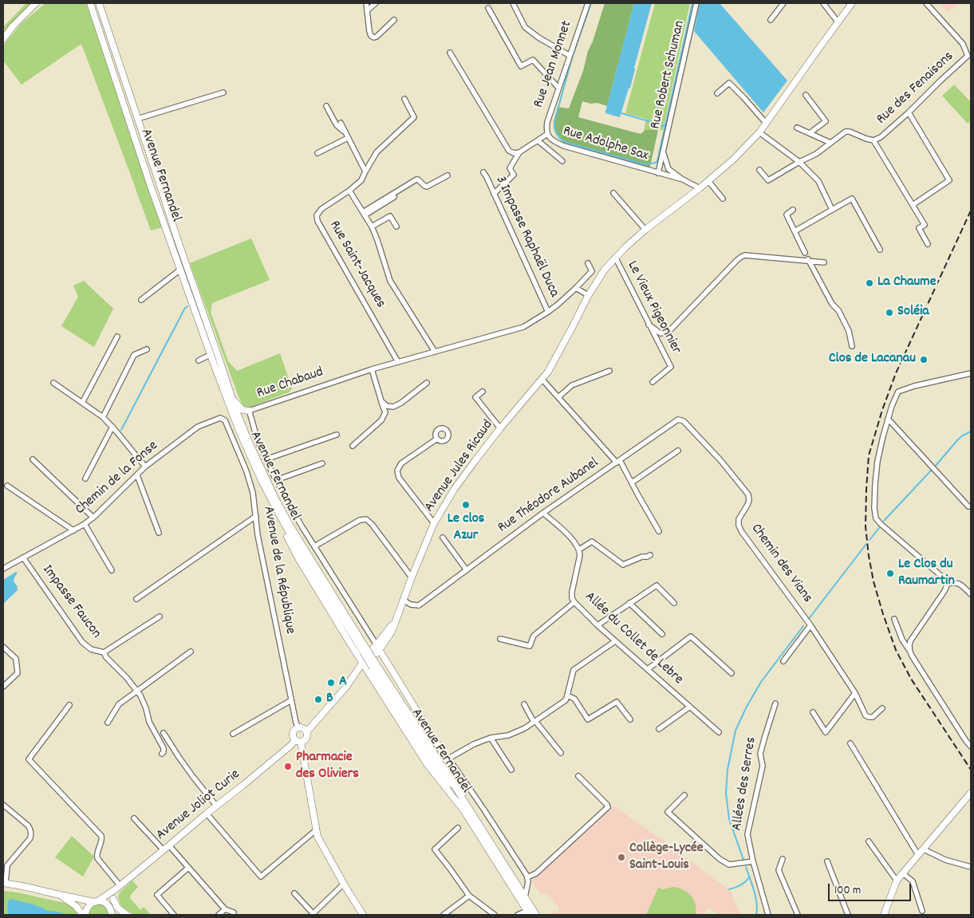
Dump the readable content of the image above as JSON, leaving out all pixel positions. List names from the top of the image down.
{
  "streets": {
    "main road": ["Avenue Fernandel", "Avenue Jules Ricaud", "Avenue Joliot Curie"],
    "street": [
      "Rue Jean Monnet",
      "Rue Robert Schuman",
      "Rue des Fenaisons",
      "Rue Adolphe Sax",
      "3 Impasse Raphaël Duca",
      "Rue Saint-Jacques",
      "Le Vieux Pigeonnier",
      "Rue Chabaud",
      "Chemin de la Fonse",
      "Rue Théodore Aubanel",
      "Chemin des Vians",
      "Avenue de la République",
      "Impasse Faucon",
      "Allée du Collet de Lebre",
      "Allées des Serres"
    ]
  },
  "crossings": [
    ["Rue Jean Monnet", "Rue Adolphe Sax"],
    ["Rue Robert Schuman", "Rue Adolphe Sax"],
    ["Rue Adolphe Sax", "Avenue Jules Ricaud"],
    ["3 Impasse Raphaël Duca", "Rue Chabaud"],
    ["Rue Saint-Jacques", "Rue Chabaud"],
    ["Le Vieux Pigeonnier", "Avenue Jules Ricaud"],
    ["Rue Chabaud", "Avenue Jules Ricaud"],
    ["Avenue Jules Ricaud", "Rue Théodore Aubanel"],
    ["Chemin de la Fonse", "Avenue de la République"],
    ["Chemin de la Fonse", "Impasse Faucon"],
    ["Rue Théodore Aubanel", "Chemin des Vians"],
    ["Avenue de la République", "Avenue Joliot Curie"]
  ],
  "places": [
    "La Chaume",
    "Soléia",
    "Clos de Lacanau",
    "Le clos Azur",
    "Le Clos du Raumartin",
    "A",
    "B",
    "Pharmacie des Oliviers",
    "Collège-Lycée Saint-Louis"
  ],
  "scale_bar": "100 m"
}
